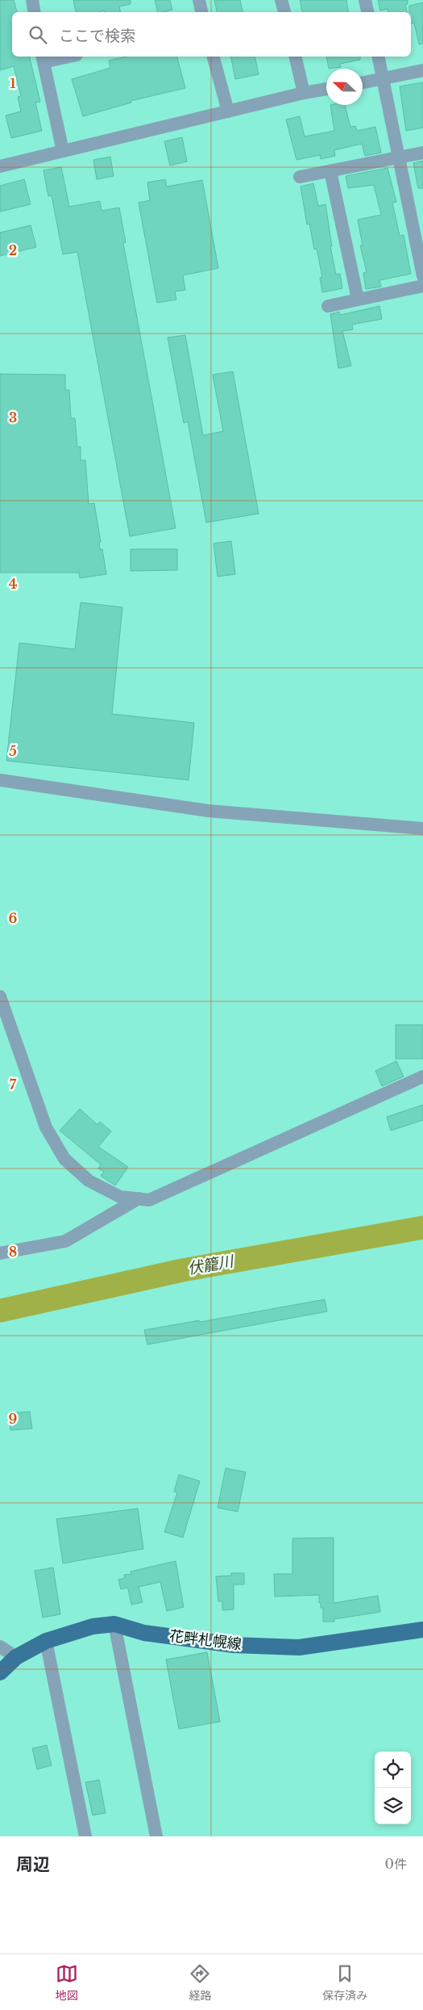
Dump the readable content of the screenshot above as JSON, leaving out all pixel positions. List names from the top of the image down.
{
  "streets": {
    "main road": ["花畔札幌線"]
  },
  "water": ["伏籠川"],
  "north": "left",
  "page": {
    "search": "ここで検索",
    "heading": ["周辺", "0件"],
    "nav": ["地図", "経路", "保存済み"]
  },
  "grid": {
    "rows": [
      "1",
      "2",
      "3",
      "4",
      "5",
      "6",
      "7",
      "8",
      "9"
    ]
  }
}
